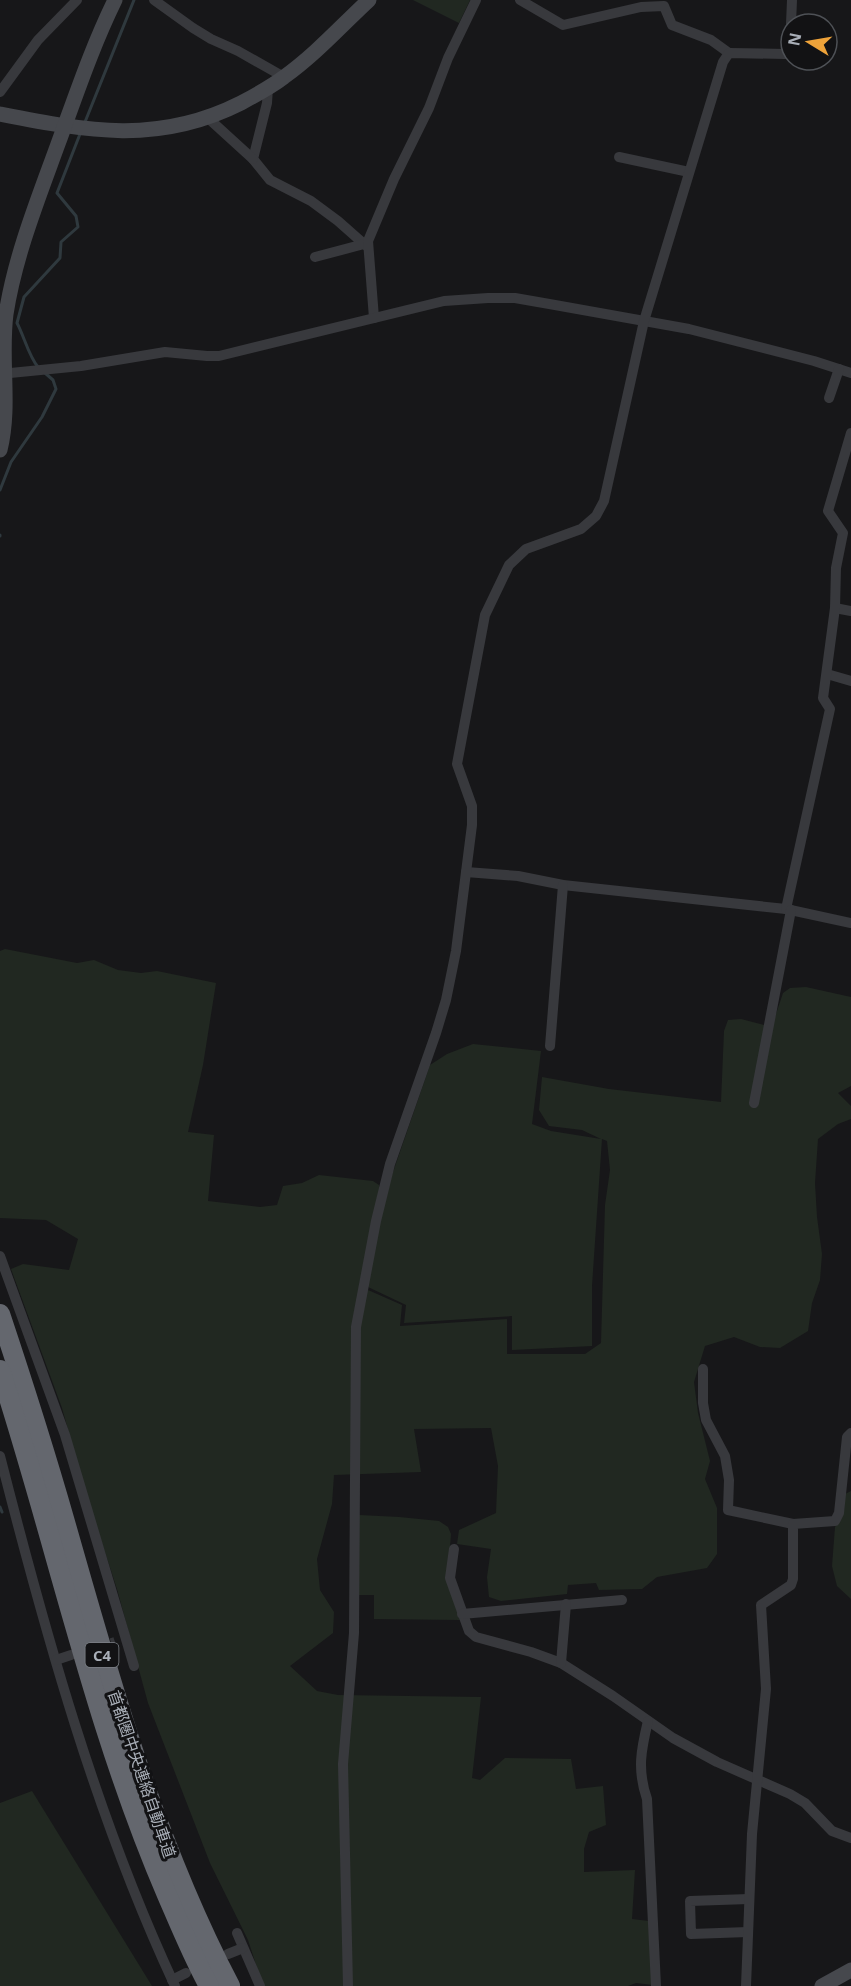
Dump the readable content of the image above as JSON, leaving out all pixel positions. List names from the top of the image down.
{
  "streets": {
    "highway": ["C4", "首都圏中央連絡自動車道"]
  },
  "north": "left"
}
